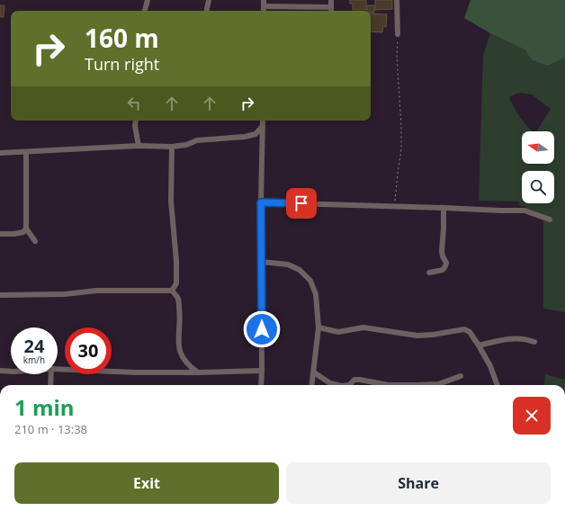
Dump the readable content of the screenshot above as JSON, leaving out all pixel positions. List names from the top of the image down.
{
  "north": "left",
  "page": {
    "turn": ["160 m", "Turn right"],
    "speed": "24 km/h",
    "limit": "30",
    "heading": ["1 min", "210 m · 13:38"],
    "buttons": ["Exit", "Share"]
  }
}
